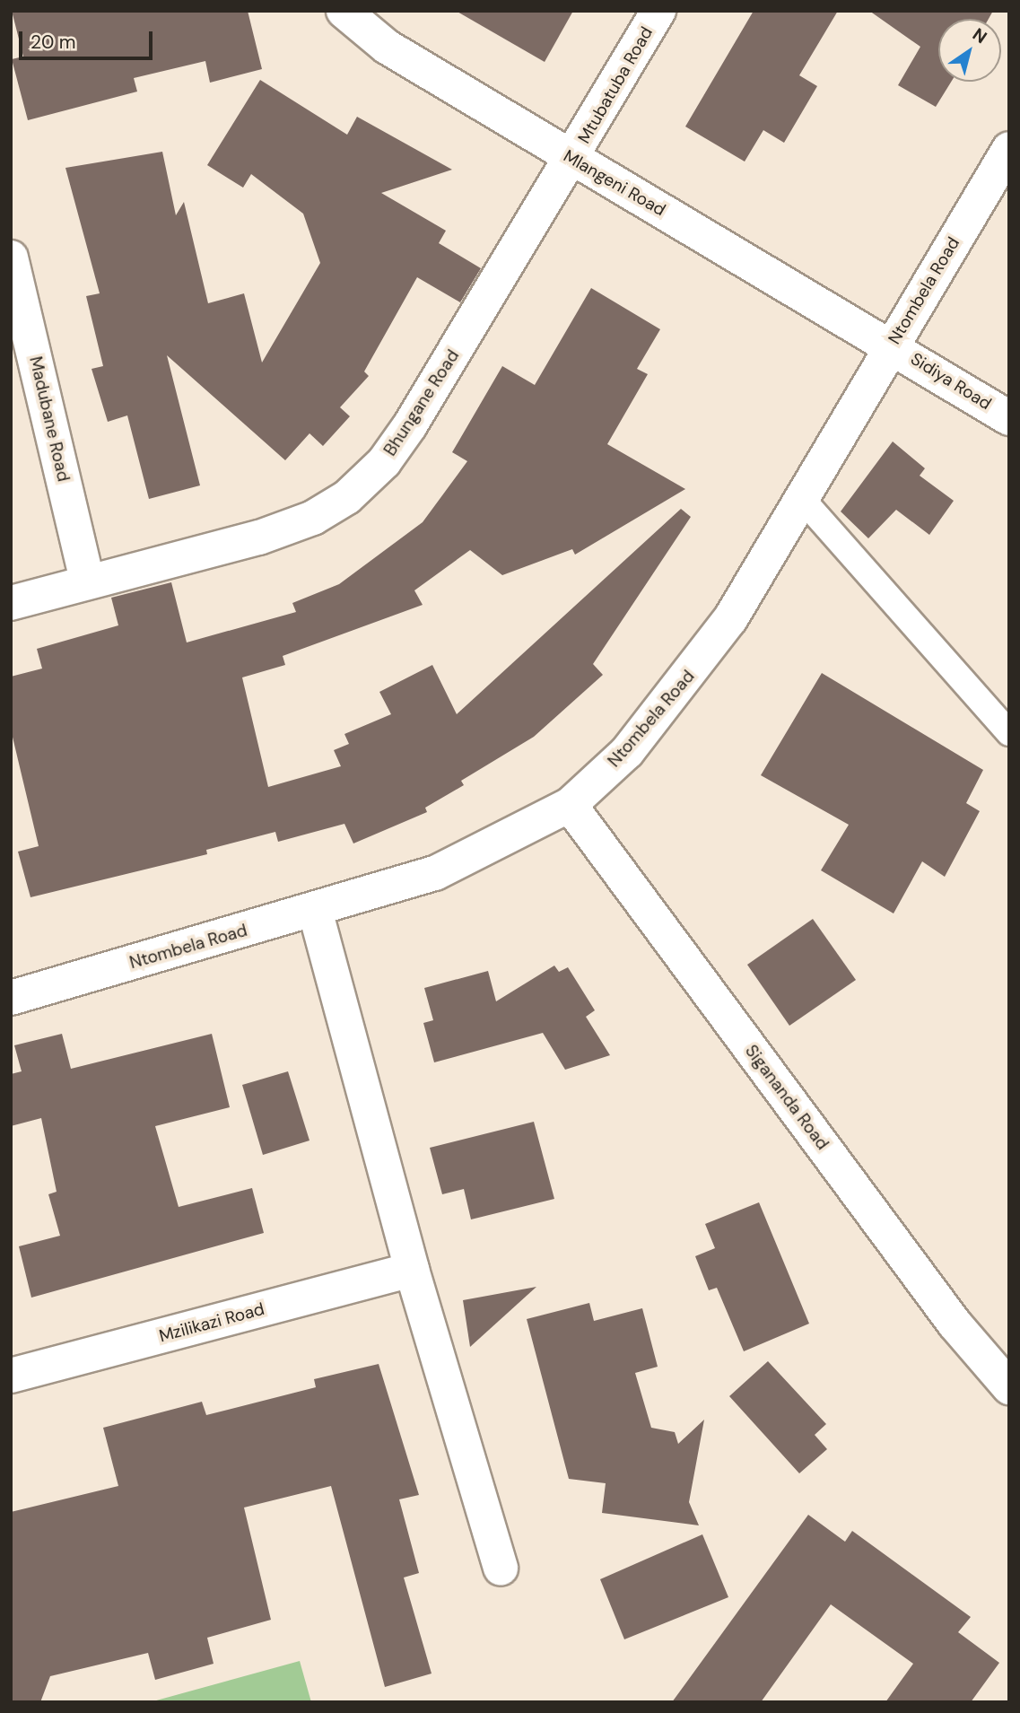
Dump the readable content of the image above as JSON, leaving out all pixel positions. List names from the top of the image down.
{
  "streets": {
    "street": [
      "Mtubatuba Road",
      "Mlangeni Road",
      "Ntombela Road",
      "Sidiya Road",
      "Bhungane Road",
      "Madubane Road",
      "Sigananda Road",
      "Mzilikazi Road"
    ]
  },
  "crossings": [
    ["Mtubatuba Road", "Mlangeni Road"],
    ["Mtubatuba Road", "Bhungane Road"],
    ["Mlangeni Road", "Ntombela Road"],
    ["Mlangeni Road", "Sidiya Road"],
    ["Mlangeni Road", "Bhungane Road"],
    ["Ntombela Road", "Sidiya Road"],
    ["Ntombela Road", "Sigananda Road"],
    ["Bhungane Road", "Madubane Road"]
  ],
  "scale_bar": "20 m",
  "north": "top right"
}
